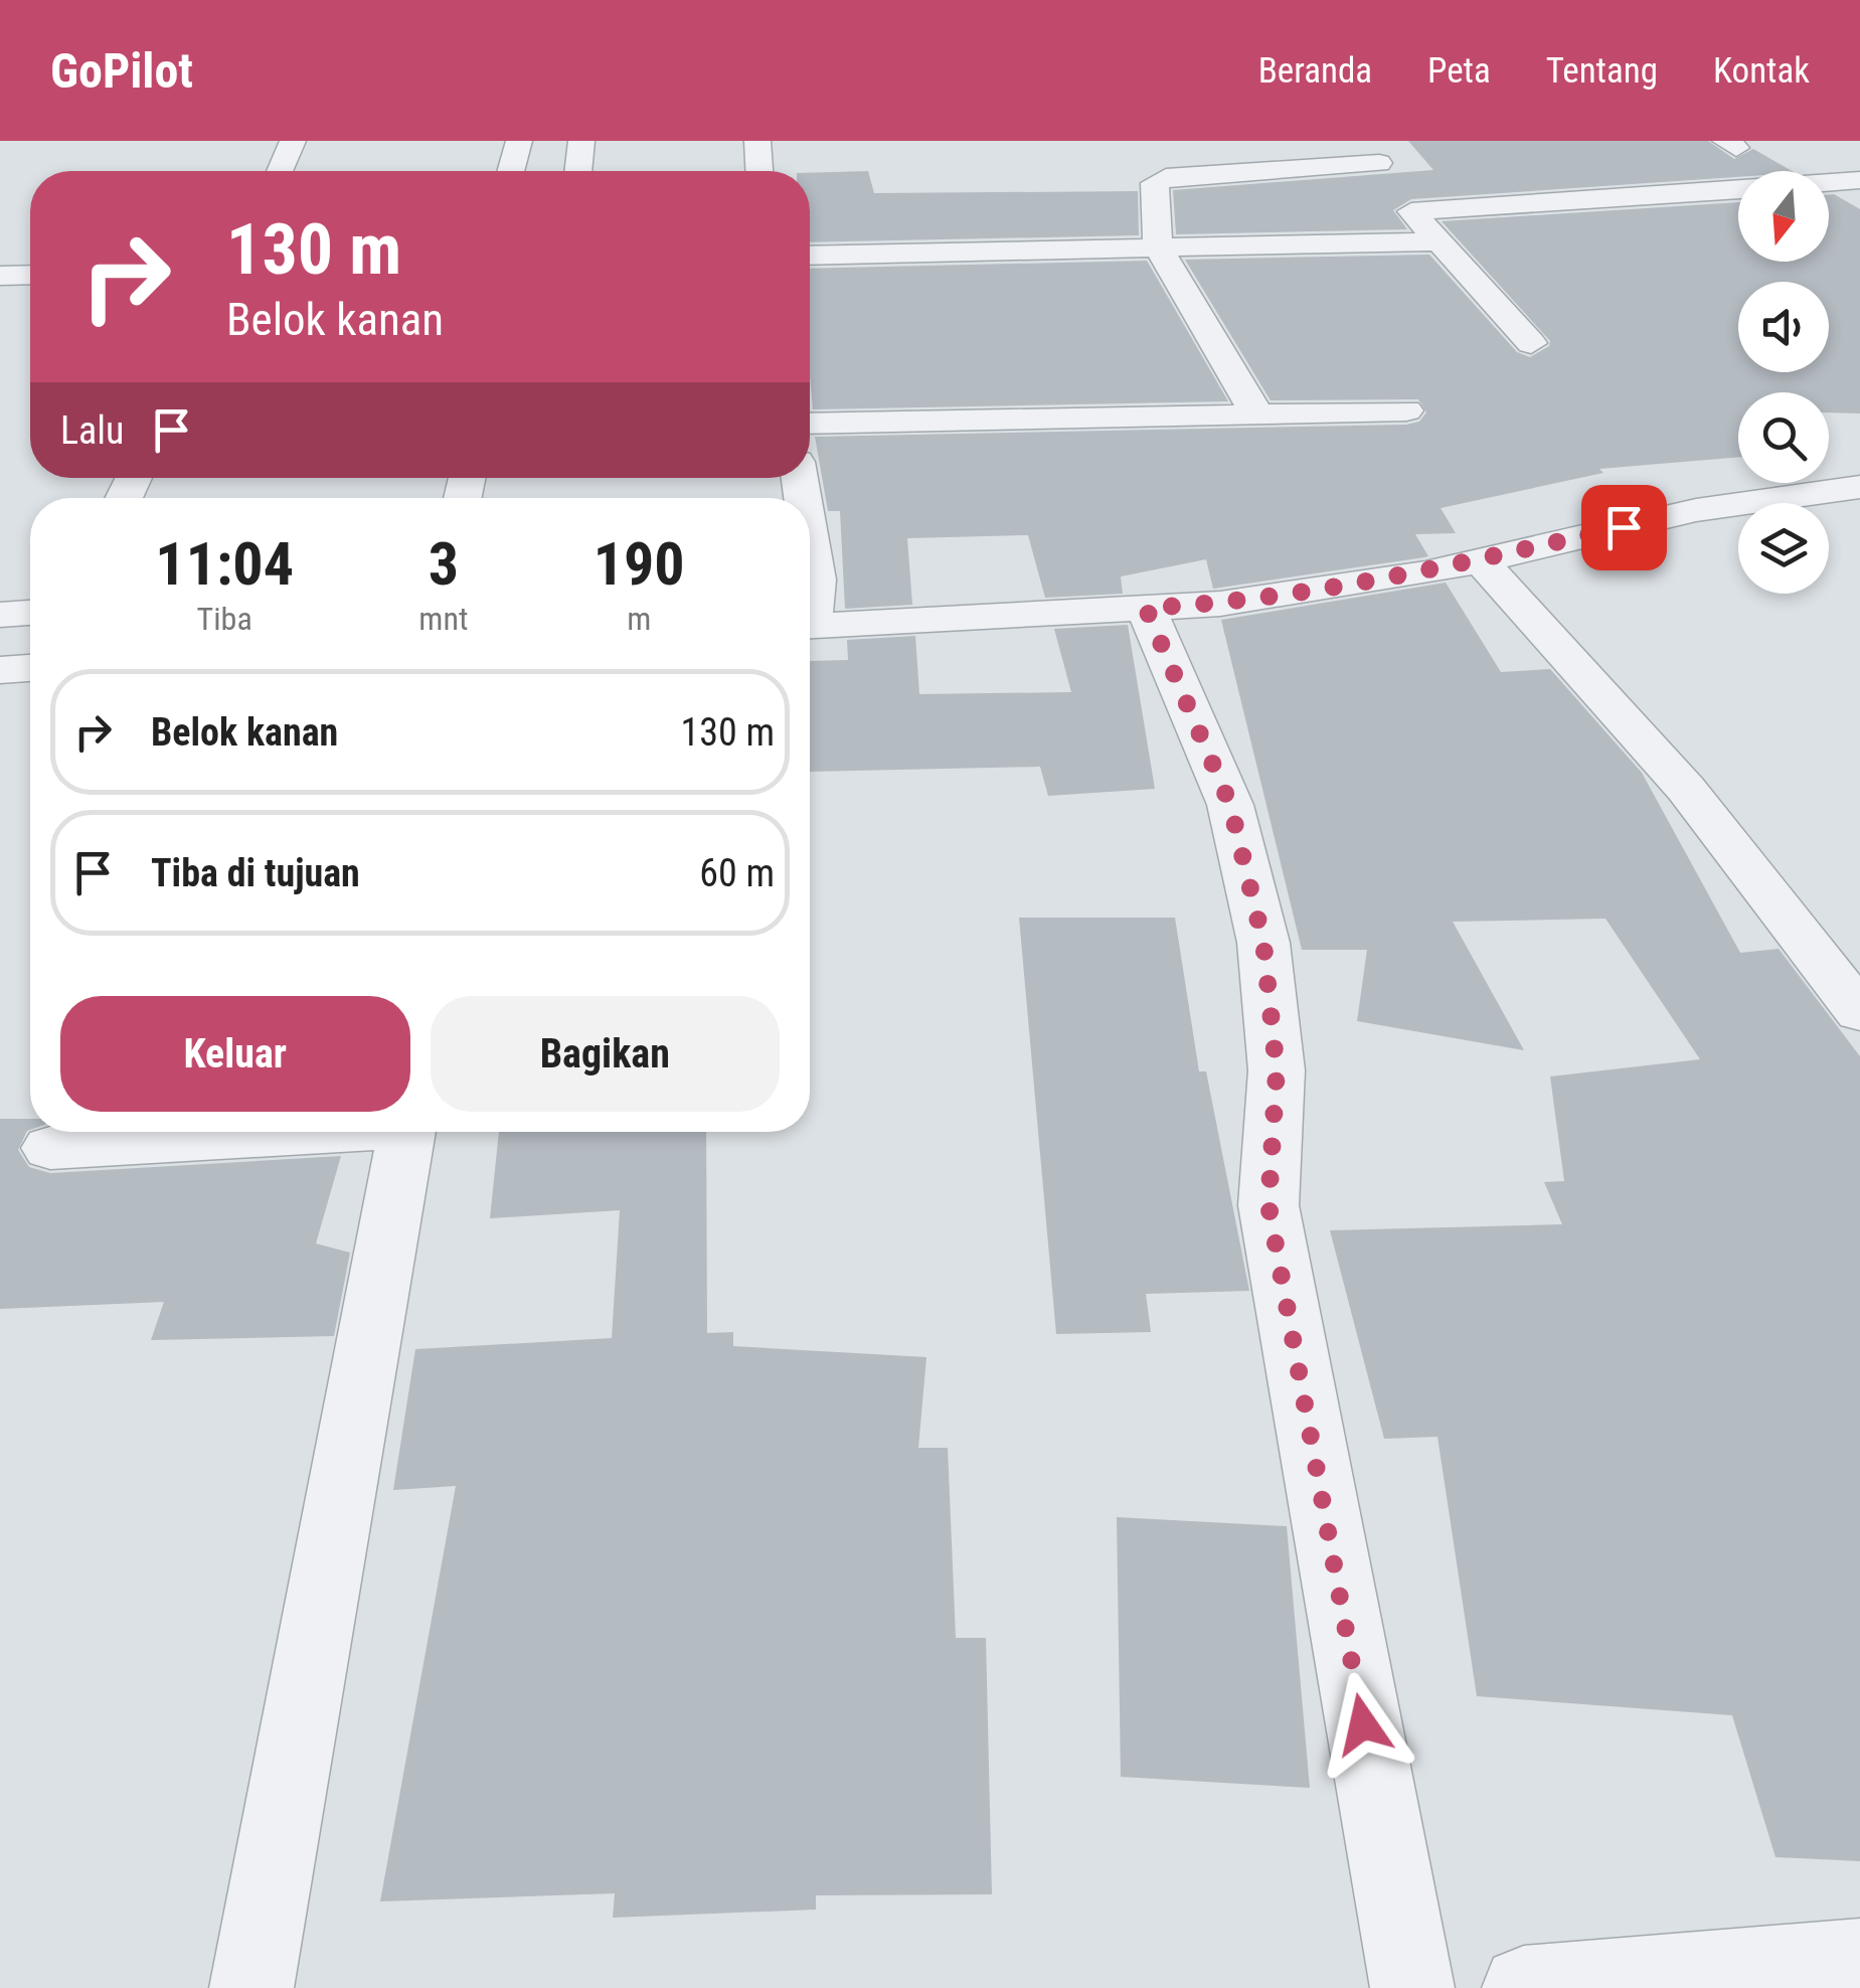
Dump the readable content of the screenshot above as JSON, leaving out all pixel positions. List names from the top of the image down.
{
  "north": "bottom",
  "page": {
    "header": "GoPilot",
    "nav": [
      "Beranda",
      "Peta",
      "Tentang",
      "Kontak"
    ],
    "turn": ["130 m", "Belok kanan"],
    "then": "Lalu",
    "eta": [
      "11:04",
      "Tiba",
      "3",
      "mnt",
      "190",
      "m"
    ],
    "list": [
      {
        "name": "Belok kanan",
        "value": "130 m"
      },
      {
        "name": "Tiba di tujuan",
        "value": "60 m"
      }
    ],
    "buttons": ["Keluar", "Bagikan"]
  }
}
